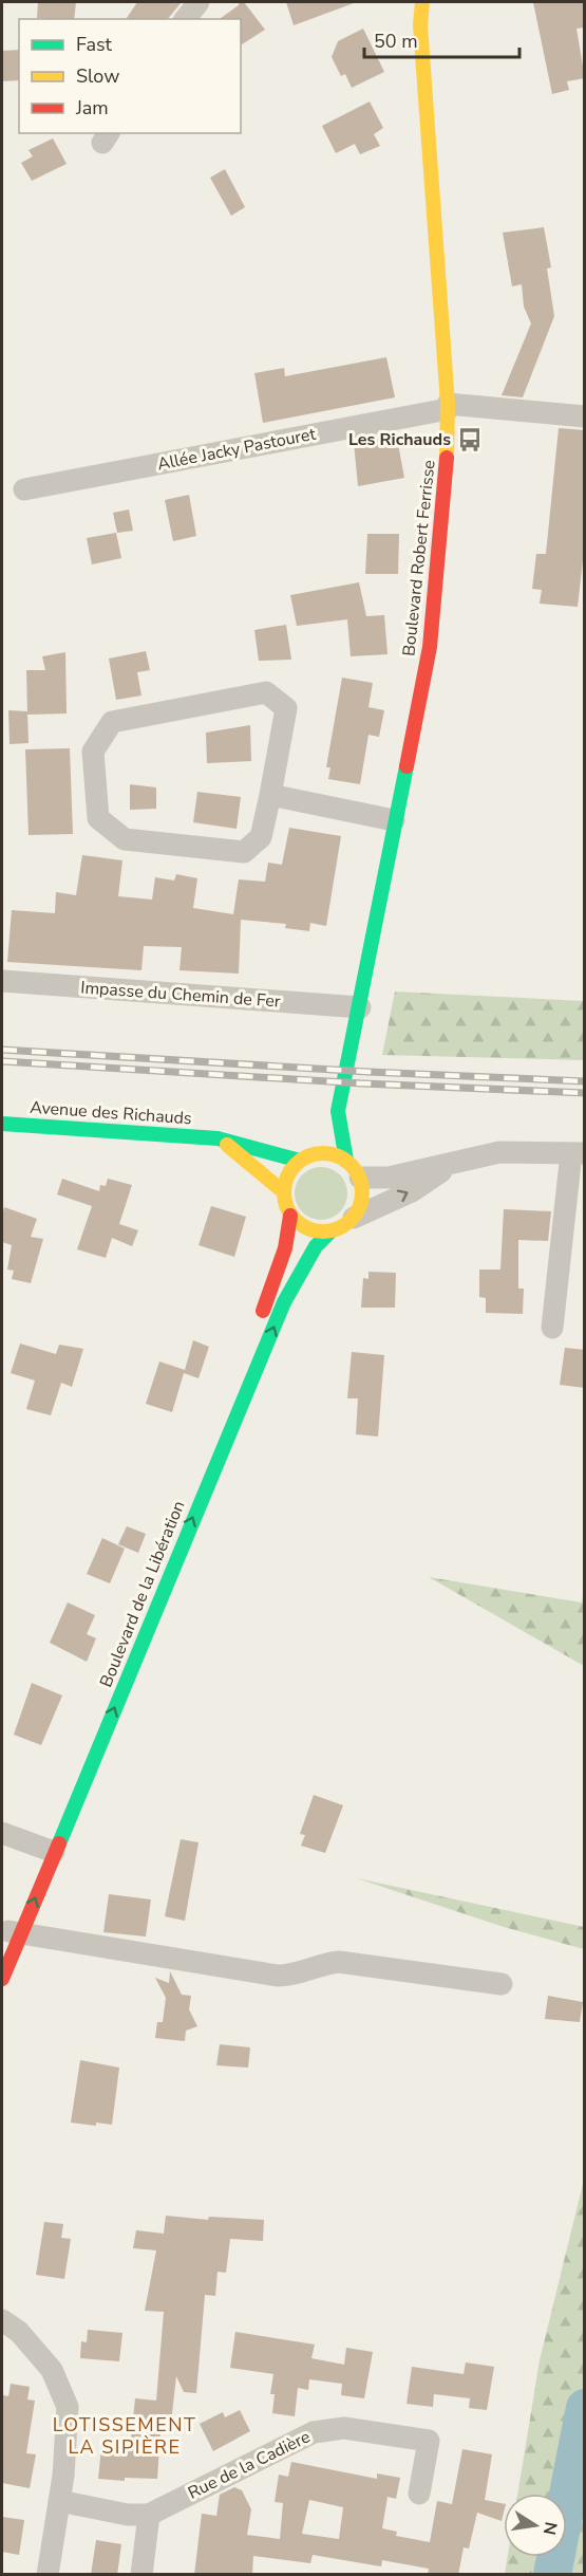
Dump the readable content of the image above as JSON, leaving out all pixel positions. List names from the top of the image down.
{
  "streets": {
    "street": [
      "Allée Jacky Pastouret",
      "Boulevard Robert Ferrisse",
      "Impasse du Chemin de Fer",
      "Avenue des Richauds",
      "Boulevard de la Libération",
      "Rue de la Cadière"
    ]
  },
  "crossings": [
    ["Allée Jacky Pastouret", "Boulevard Robert Ferrisse"],
    ["Boulevard Robert Ferrisse", "Impasse du Chemin de Fer"],
    ["Boulevard Robert Ferrisse", "Avenue des Richauds"],
    ["Boulevard Robert Ferrisse", "Boulevard de la Libération"],
    ["Avenue des Richauds", "Boulevard de la Libération"]
  ],
  "districts": ["LOTISSEMENT LA SIPIÈRE"],
  "places": {
    "bus stop": ["Les Richauds"]
  },
  "legend": ["Fast", "Slow", "Jam"],
  "scale_bar": "50 m",
  "north": "right"
}
